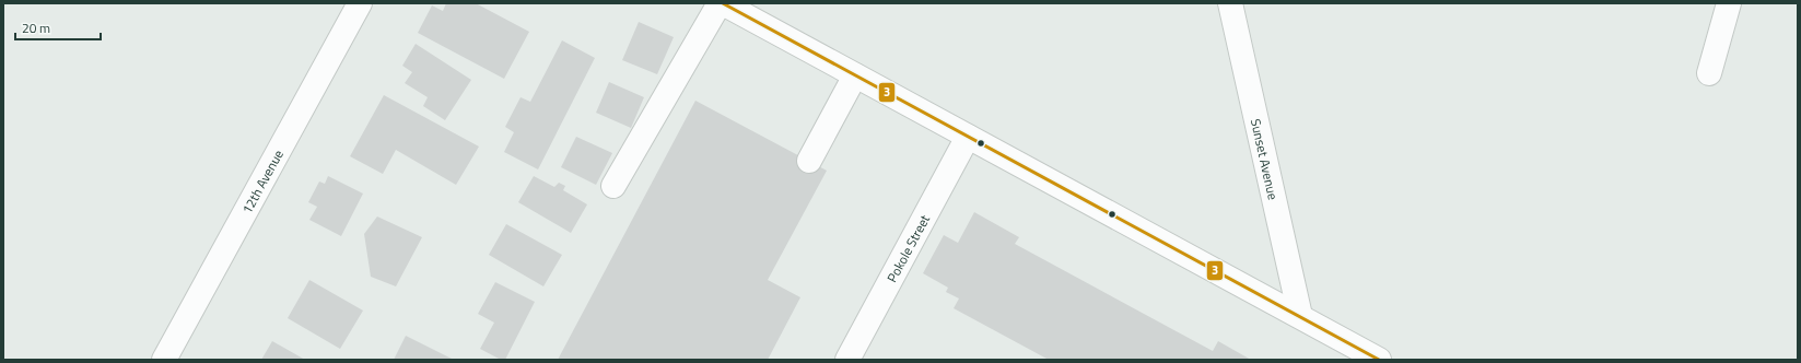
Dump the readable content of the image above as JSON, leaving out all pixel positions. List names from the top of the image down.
{
  "streets": {
    "street": ["Sunset Avenue", "12th Avenue", "Pokole Street"]
  },
  "lines": ["transit line 3"],
  "scale_bar": "20 m"
}
